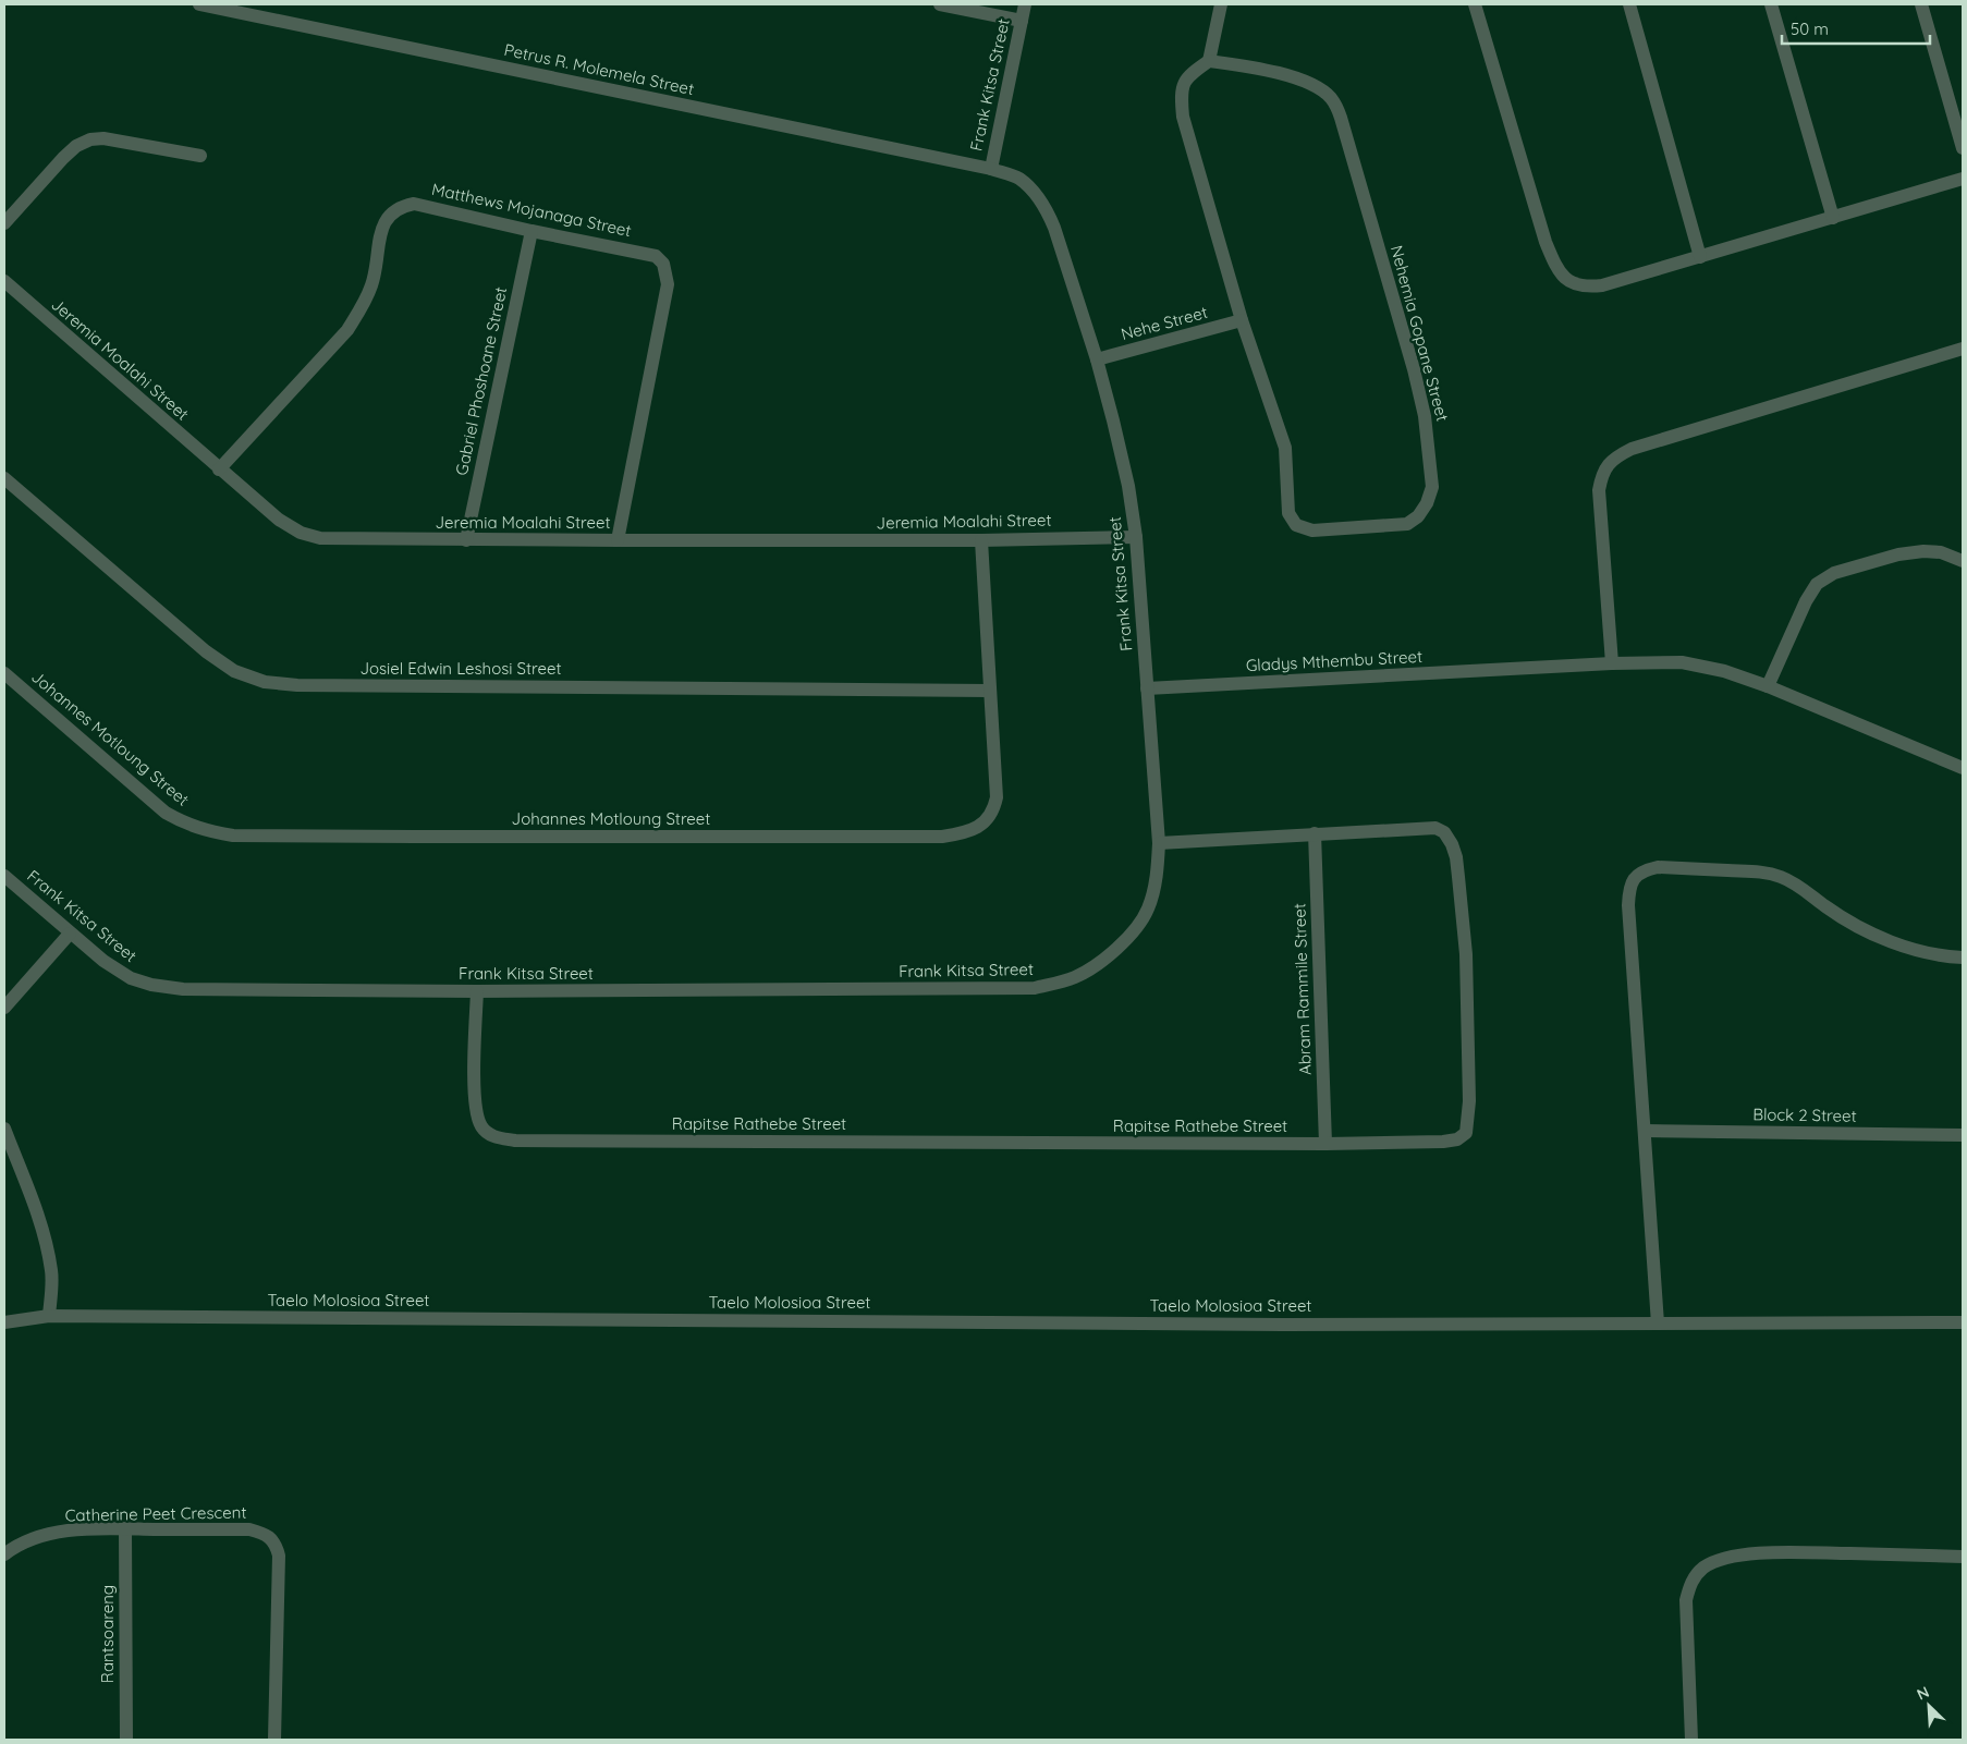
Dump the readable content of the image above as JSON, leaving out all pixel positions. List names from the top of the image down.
{
  "streets": {
    "street": [
      "Petrus R. Molemela Street",
      "Frank Kitsa Street",
      "Matthews Mojanaga Street",
      "Nehe Street",
      "Nehemia Gopane Street",
      "Jeremia Moalahi Street",
      "Gabriel Phoshoane Street",
      "Gladys Mthembu Street",
      "Josiel Edwin Leshosi Street",
      "Johannes Motloung Street",
      "Abram Rammile Street",
      "Block 2 Street",
      "Rapitse Rathebe Street",
      "Taelo Molosioa Street",
      "Catherine Peet Crescent",
      "Rantsoareng"
    ]
  },
  "crossings": [
    ["Petrus R. Molemela Street", "Frank Kitsa Street"],
    ["Frank Kitsa Street", "Nehe Street"],
    ["Frank Kitsa Street", "Jeremia Moalahi Street"],
    ["Frank Kitsa Street", "Gladys Mthembu Street"],
    ["Frank Kitsa Street", "Rapitse Rathebe Street"],
    ["Matthews Mojanaga Street", "Jeremia Moalahi Street"],
    ["Matthews Mojanaga Street", "Gabriel Phoshoane Street"],
    ["Nehe Street", "Nehemia Gopane Street"],
    ["Jeremia Moalahi Street", "Gabriel Phoshoane Street"],
    ["Jeremia Moalahi Street", "Johannes Motloung Street"],
    ["Josiel Edwin Leshosi Street", "Johannes Motloung Street"],
    ["Abram Rammile Street", "Rapitse Rathebe Street"],
    ["Catherine Peet Crescent", "Rantsoareng"]
  ],
  "scale_bar": "50 m",
  "north": "top left"
}
